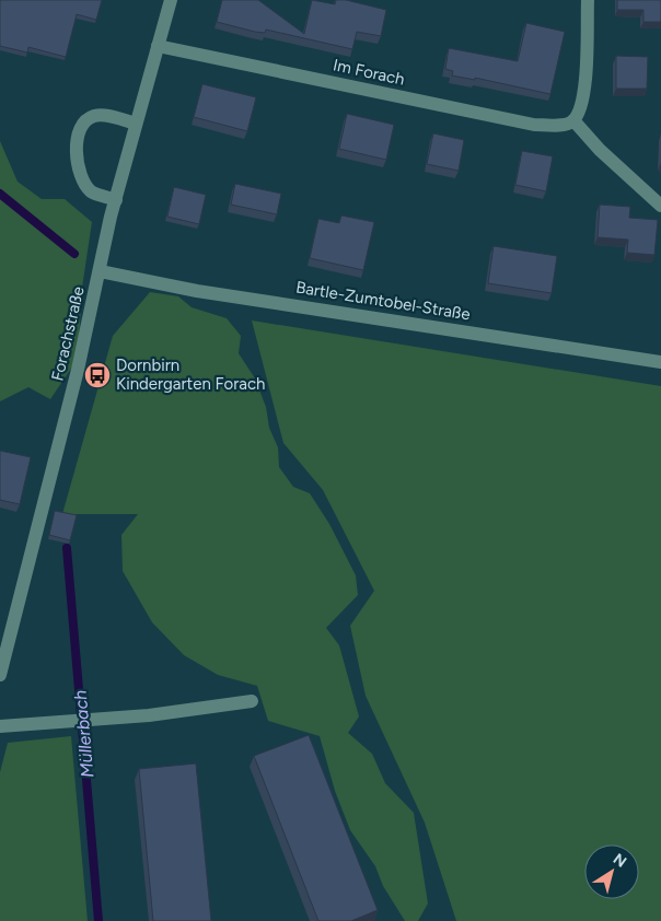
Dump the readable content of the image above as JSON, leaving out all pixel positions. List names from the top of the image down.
{
  "streets": {
    "street": ["Im Forach", "Bartle-Zumtobel-Straße", "Forachstraße"]
  },
  "crossings": [
    ["Im Forach", "Forachstraße"],
    ["Bartle-Zumtobel-Straße", "Forachstraße"]
  ],
  "water": ["Müllerbach"],
  "places": {
    "bus stop": ["Dornbirn Kindergarten Forach"]
  },
  "north": "top right"
}
